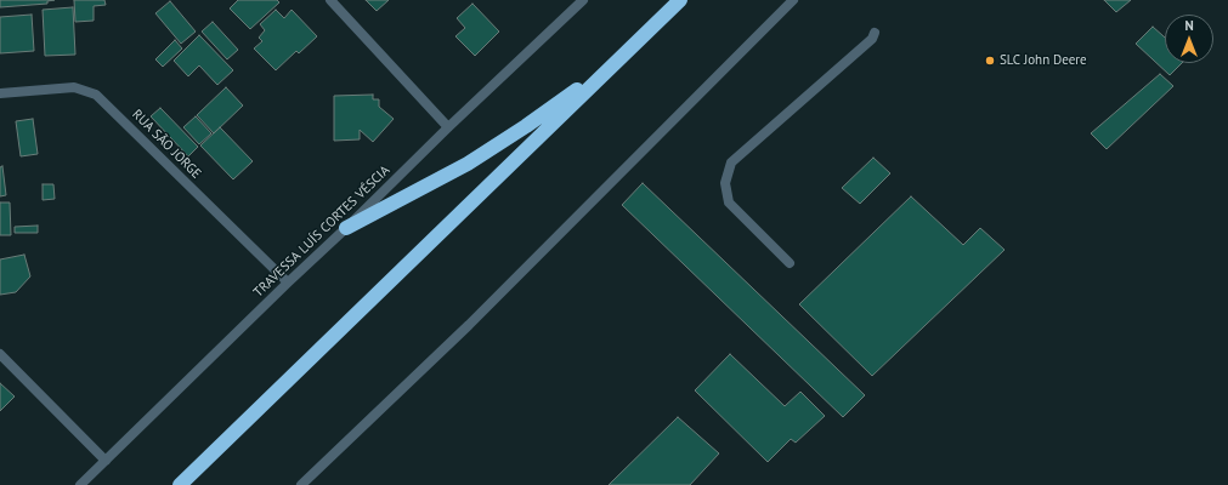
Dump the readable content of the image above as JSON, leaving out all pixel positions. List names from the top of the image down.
{
  "streets": {
    "street": ["RUA SÃO JORGE", "TRAVESSA LUÍS CORTES VÉSCIA"]
  },
  "crossings": [
    ["RUA SÃO JORGE", "TRAVESSA LUÍS CORTES VÉSCIA"]
  ],
  "places": ["SLC John Deere"],
  "north": "top"
}
